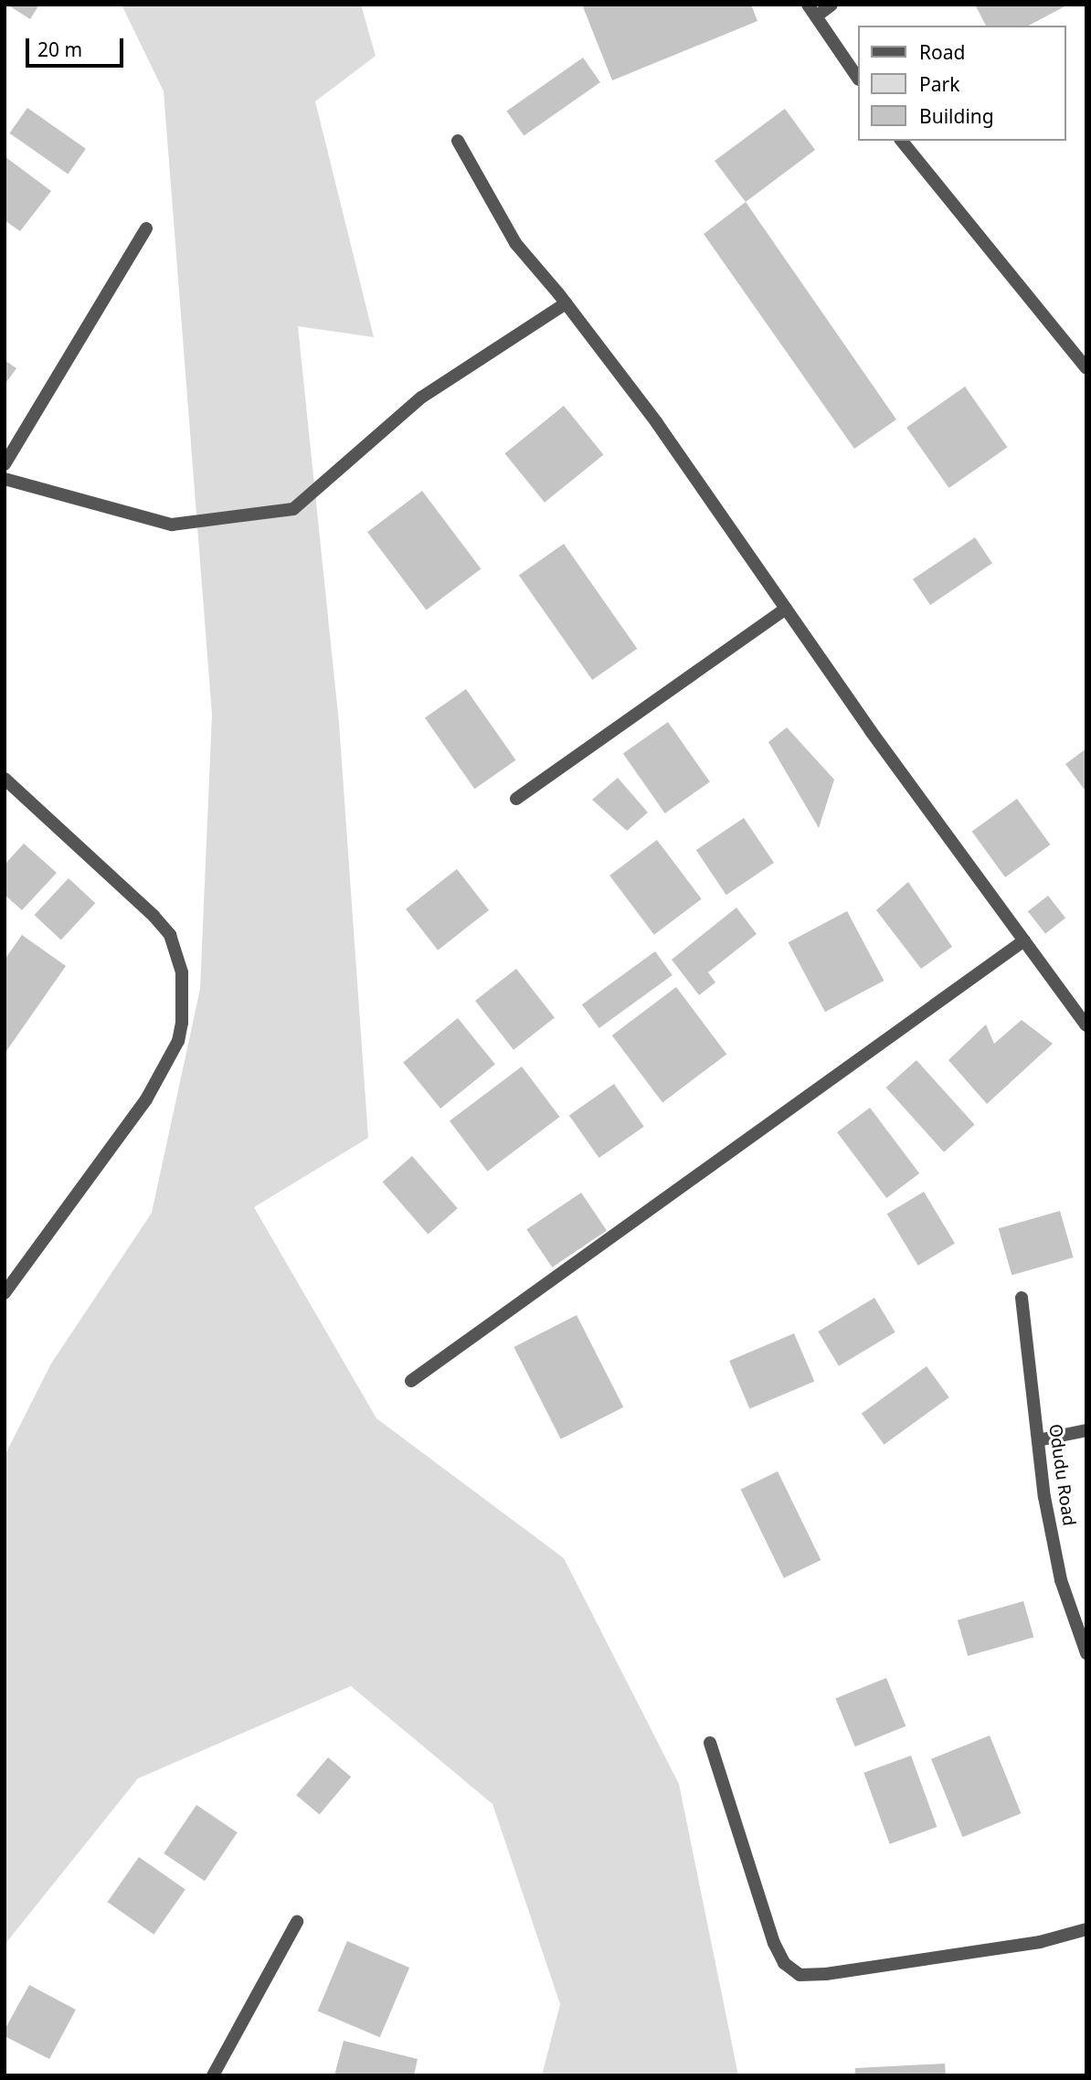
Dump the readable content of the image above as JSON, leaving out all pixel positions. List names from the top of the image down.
{
  "streets": {
    "street": ["Odudu Road"]
  },
  "legend": ["Road", "Park", "Building"],
  "scale_bar": "20 m"
}
